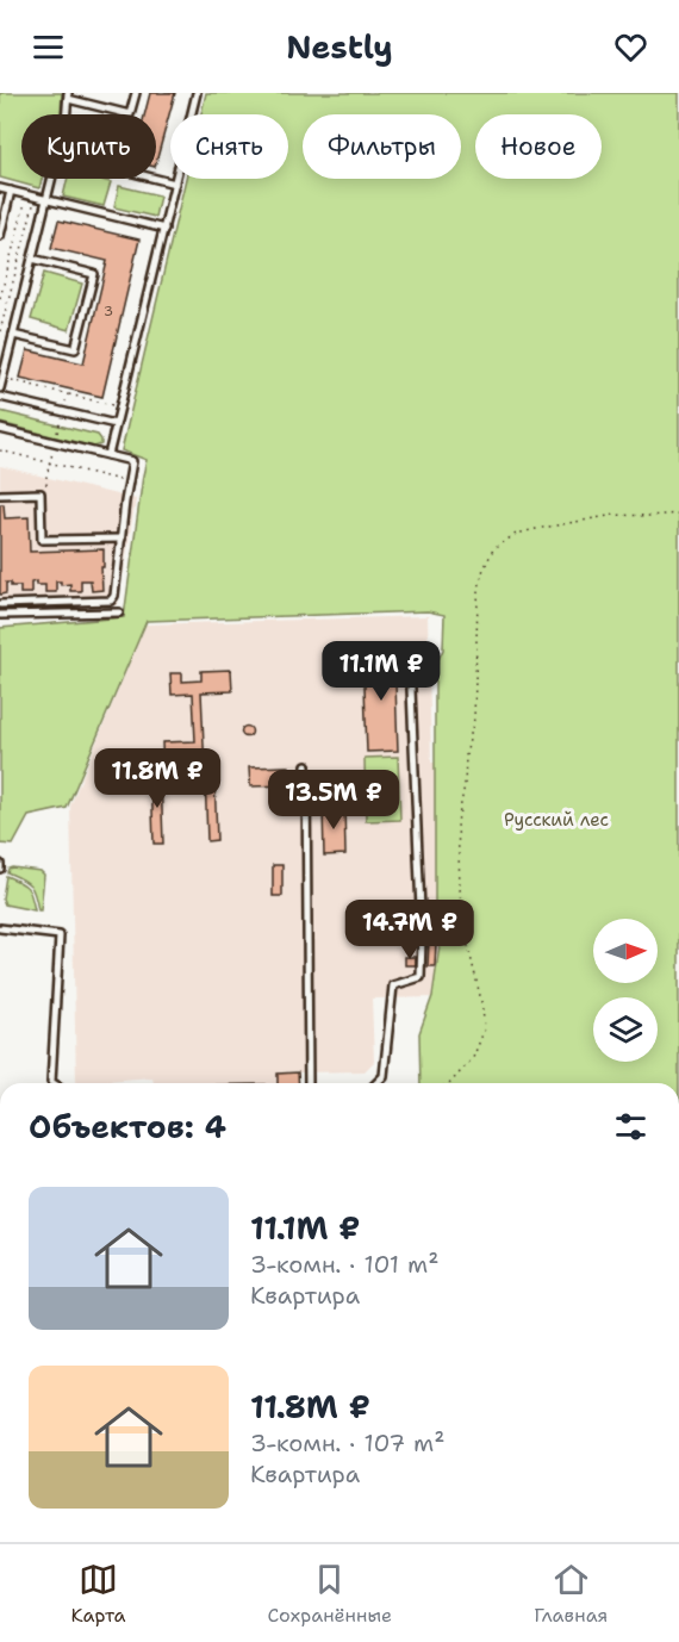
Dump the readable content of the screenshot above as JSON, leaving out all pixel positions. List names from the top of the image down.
{
  "parks": ["Русский лес"],
  "house_numbers": ["3"],
  "north": "right",
  "page": {
    "header": "Nestly",
    "chip": [
      "Купить",
      "Снять",
      "Фильтры",
      "Новое"
    ],
    "price": [
      "11.1M ₽",
      "11.8M ₽",
      "13.5M ₽",
      "14.7M ₽"
    ],
    "heading": "Объектов: 4",
    "list": [
      {
        "name": "11.1M ₽",
        "note": "3-комн. · 101 m² · Квартира"
      },
      {
        "name": "11.8M ₽",
        "note": "3-комн. · 107 m² · Квартира"
      }
    ],
    "tabs": ["Карта", "Сохранённые", "Главная"]
  }
}
